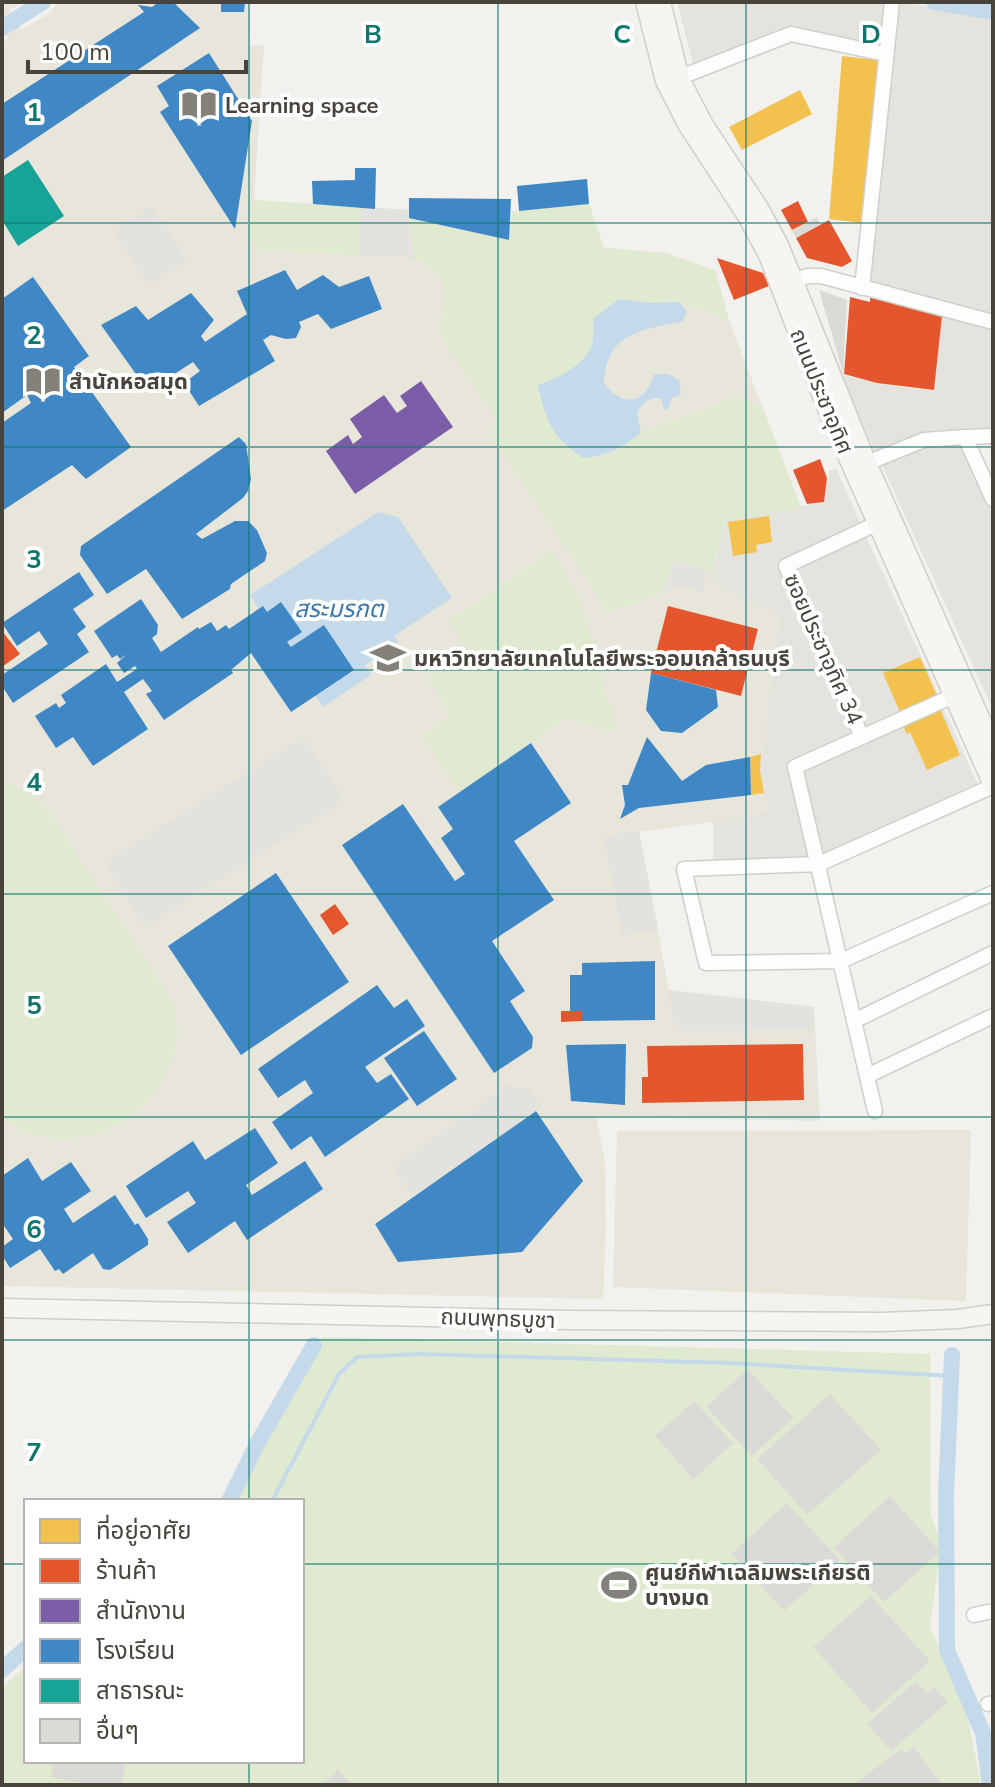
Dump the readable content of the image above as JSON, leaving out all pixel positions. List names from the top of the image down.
{
  "streets": {
    "main road": ["ถนนประชาอุทิศ", "ถนนพุทธบูชา"],
    "street": ["ซอยประชาอุทิศ 34"]
  },
  "crossings": [
    ["ถนนประชาอุทิศ", "ซอยประชาอุทิศ 34"]
  ],
  "water": ["สระมรกต"],
  "places": {
    "library": ["Learning space", "สำนักหอสมุด"],
    "school or university": ["มหาวิทยาลัยเทคโนโลยีพระจอมเกล้าธนบุรี"],
    "sports": ["ศูนย์กีฬาเฉลิมพระเกียรติ บางมด"]
  },
  "legend": [
    "ที่อยู่อาศัย",
    "ร้านค้า",
    "สำนักงาน",
    "โรงเรียน",
    "สาธารณะ",
    "อื่นๆ"
  ],
  "scale_bar": "100 m",
  "grid": {
    "columns": ["B", "C", "D"],
    "rows": [
      "1",
      "2",
      "3",
      "4",
      "5",
      "6",
      "7"
    ]
  }
}
